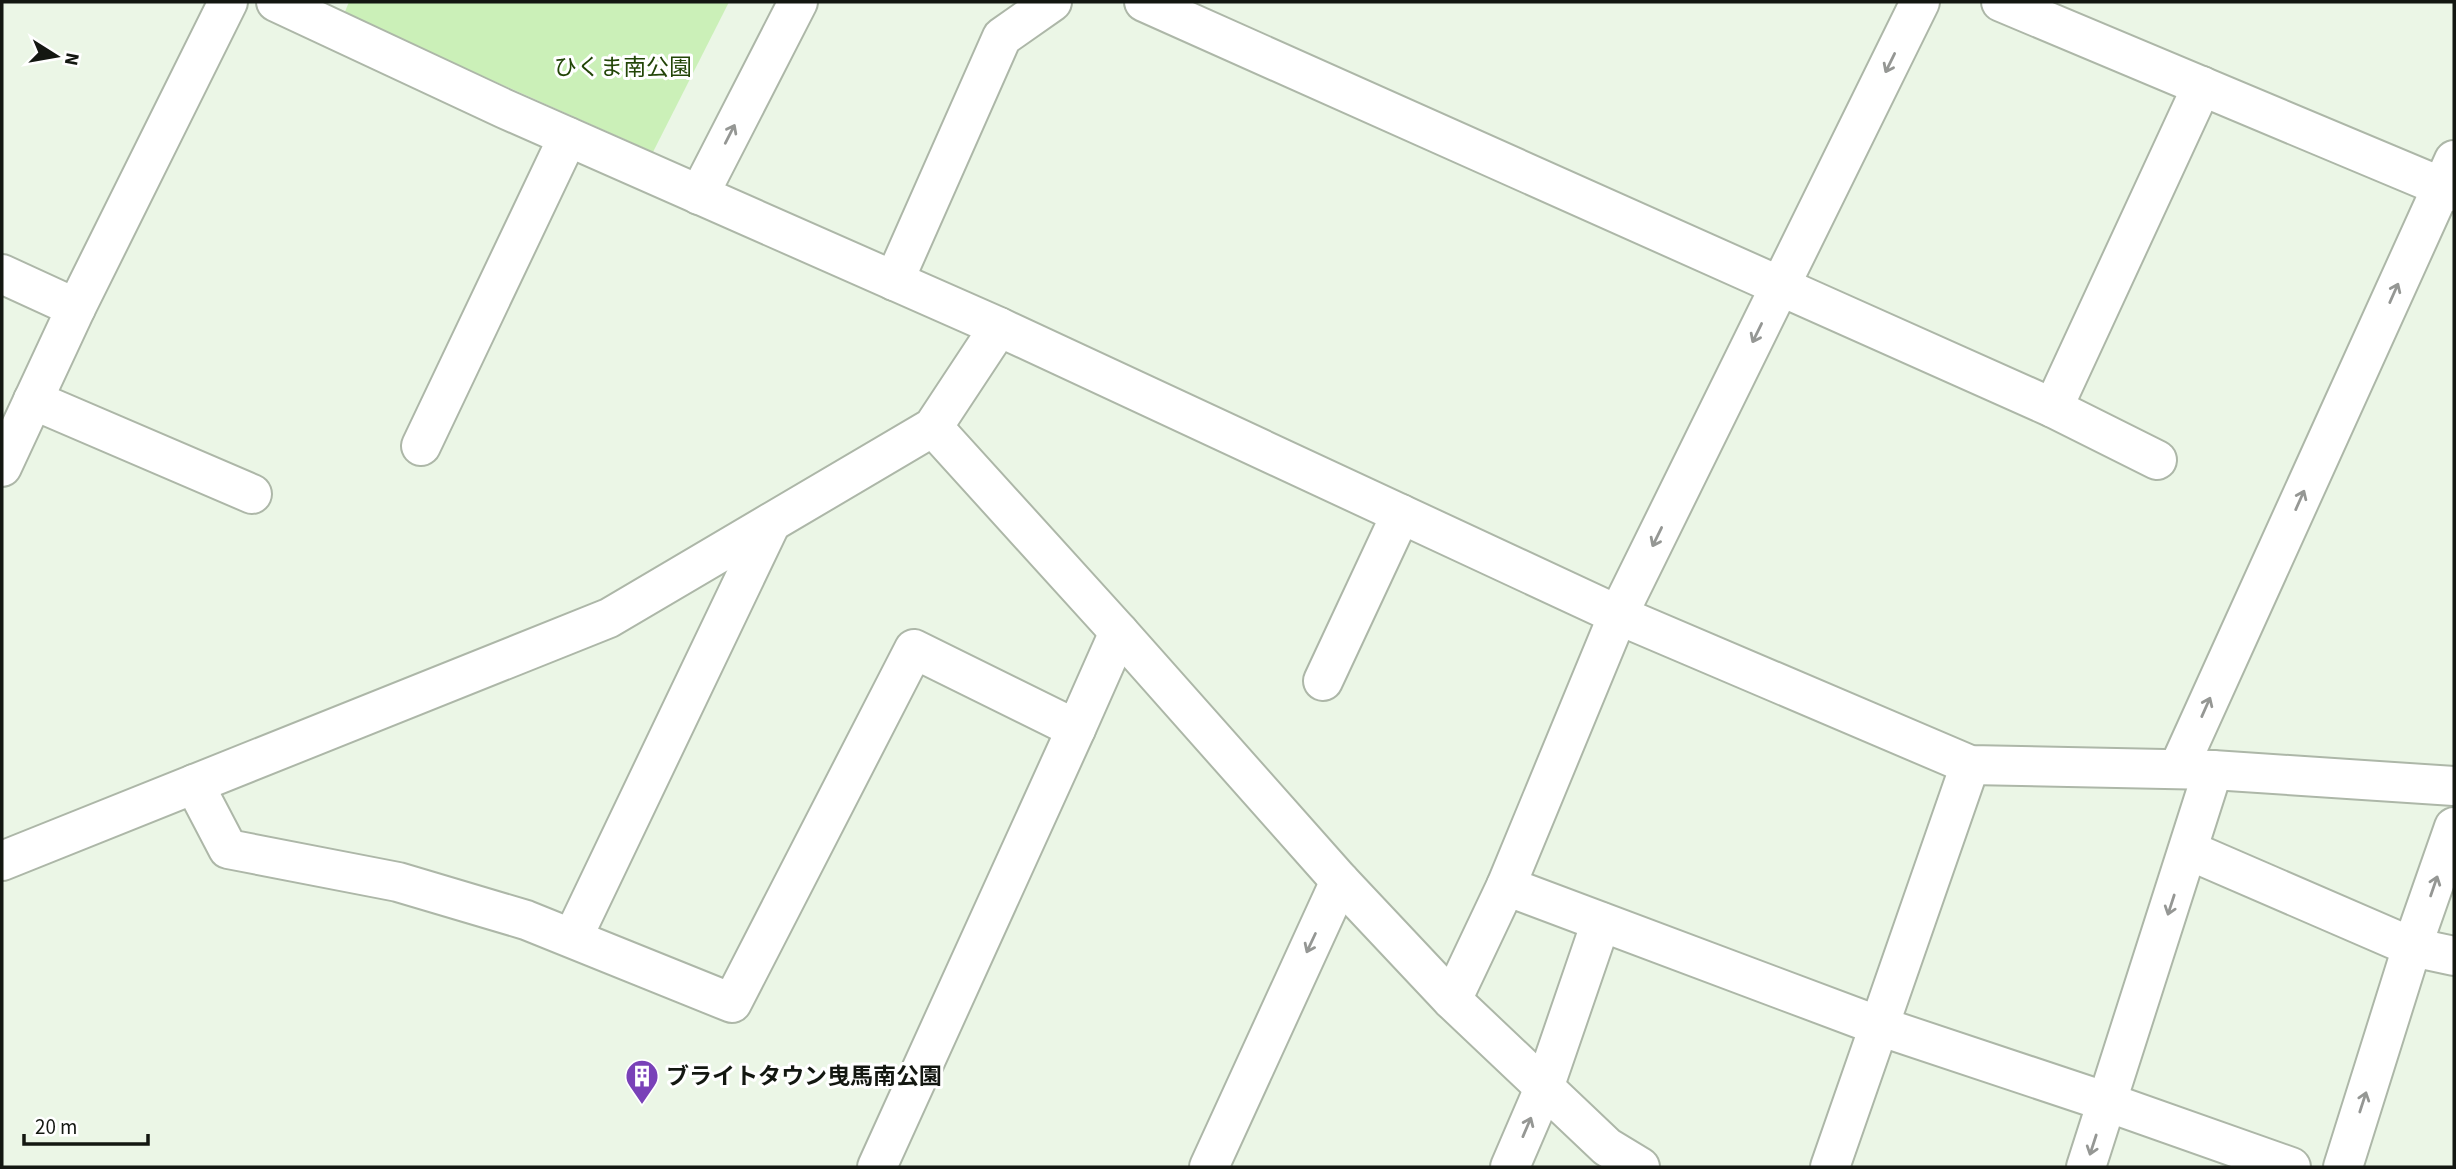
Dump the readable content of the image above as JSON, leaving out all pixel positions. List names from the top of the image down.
{
  "parks": ["ひくま南公園"],
  "places": {
    "building": ["ブライトタウン曳馬南公園"]
  },
  "scale_bar": "20 m",
  "north": "right"
}
